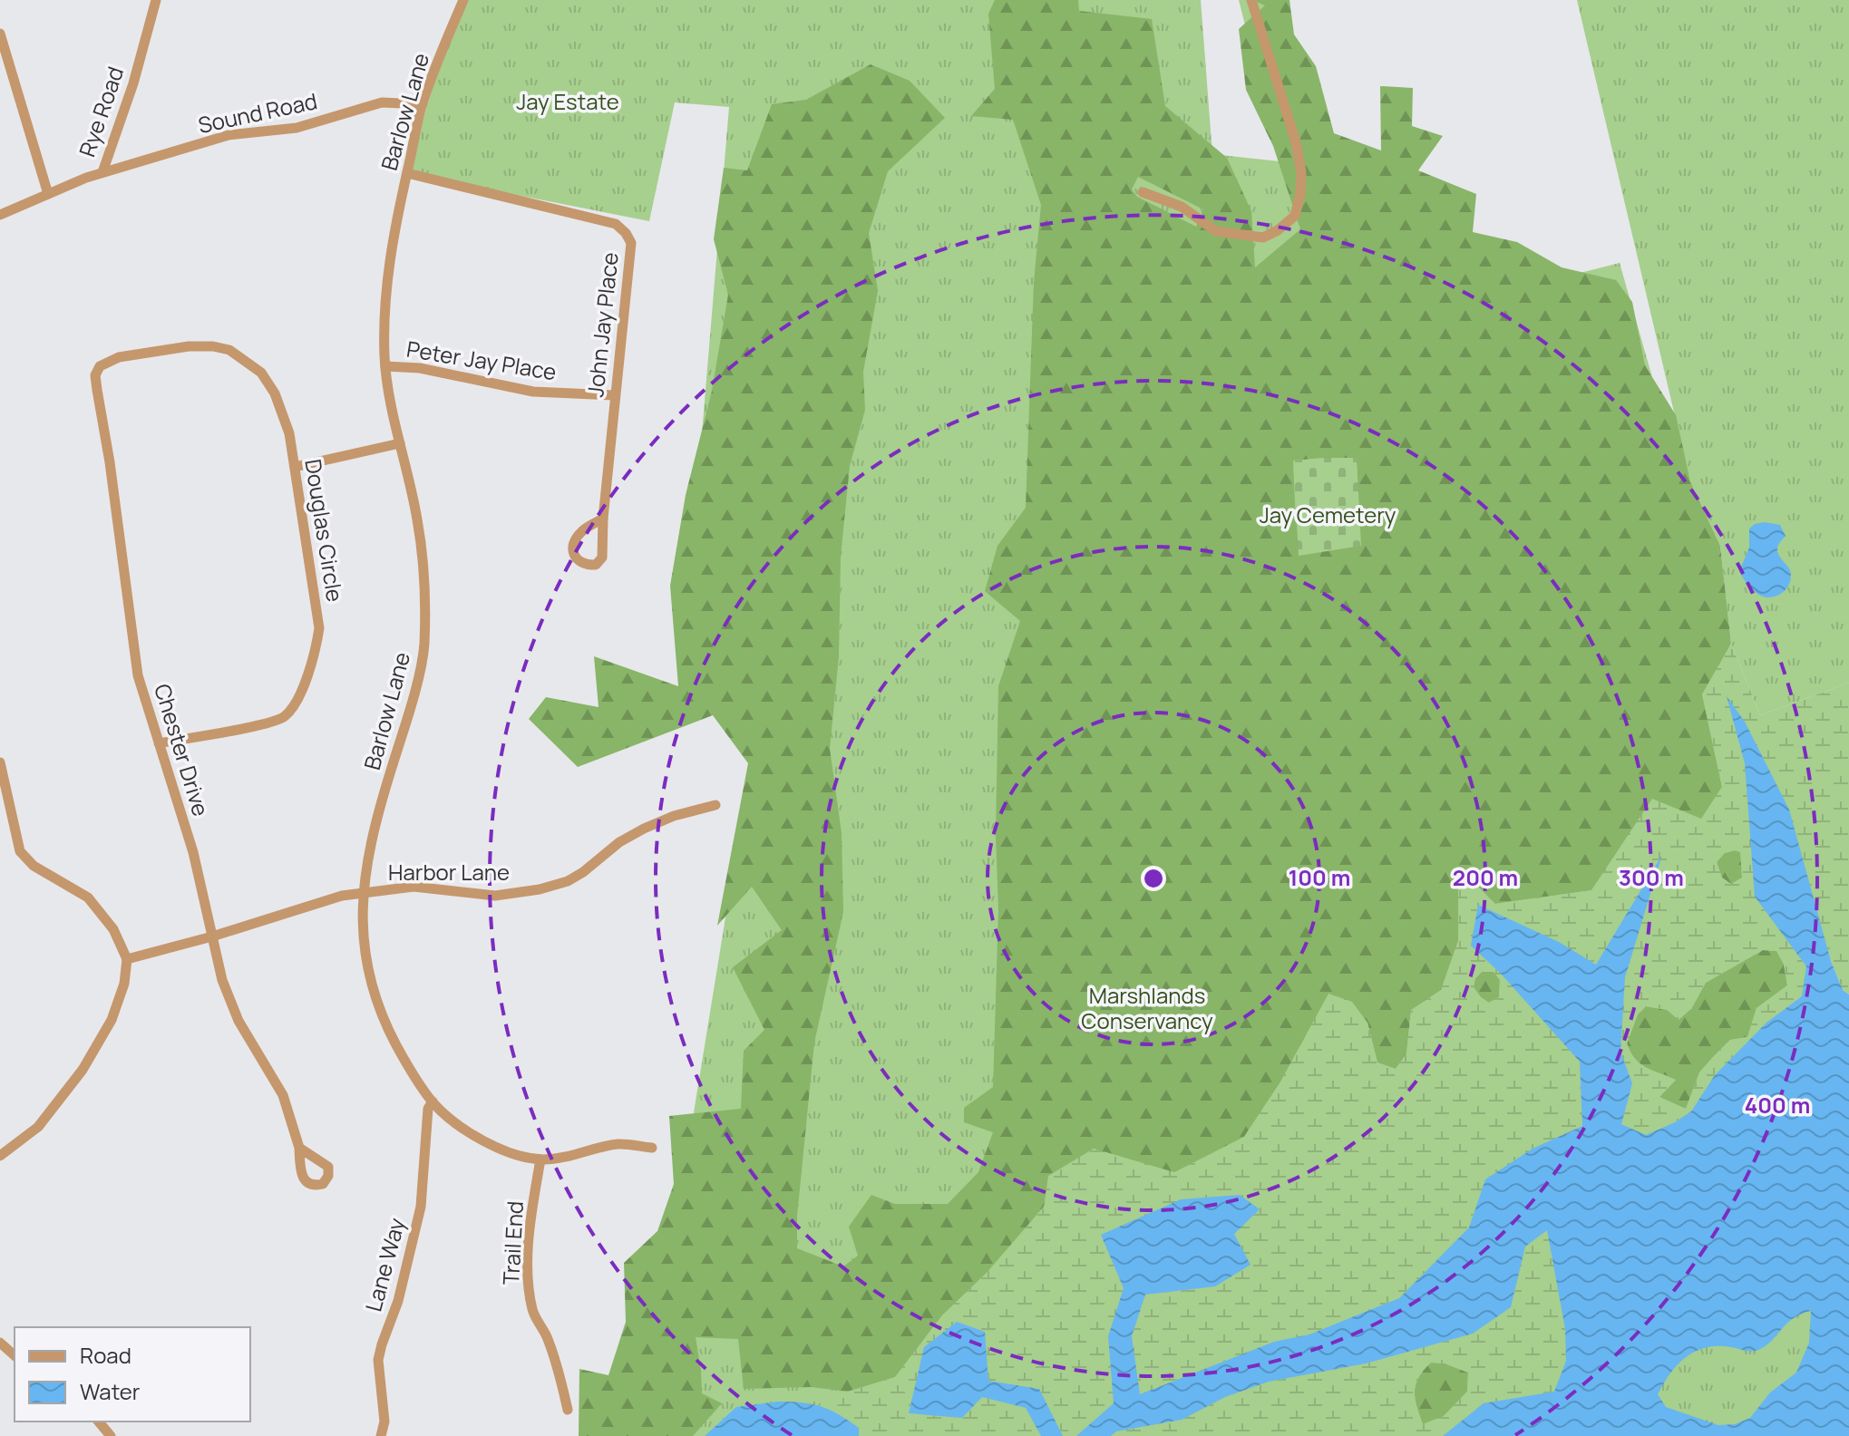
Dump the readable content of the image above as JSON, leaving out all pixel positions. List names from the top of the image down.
{
  "streets": {
    "street": [
      "Rye Road",
      "Barlow Lane",
      "Sound Road",
      "John Jay Place",
      "Peter Jay Place",
      "Douglas Circle",
      "Chester Drive",
      "Harbor Lane",
      "Trail End",
      "Lane Way"
    ]
  },
  "crossings": [
    ["Rye Road", "Sound Road"],
    ["Barlow Lane", "Sound Road"],
    ["Barlow Lane", "John Jay Place"],
    ["Barlow Lane", "Peter Jay Place"],
    ["Barlow Lane", "Harbor Lane"],
    ["Barlow Lane", "Trail End"],
    ["Barlow Lane", "Lane Way"],
    ["John Jay Place", "Peter Jay Place"],
    ["Douglas Circle", "Chester Drive"],
    ["Chester Drive", "Harbor Lane"]
  ],
  "parks": ["Jay Estate", "Jay Cemetery", "Marshlands Conservancy"],
  "legend": ["Road", "Water"],
  "rings": [
    "100 m",
    "200 m",
    "300 m",
    "400 m"
  ]
}
